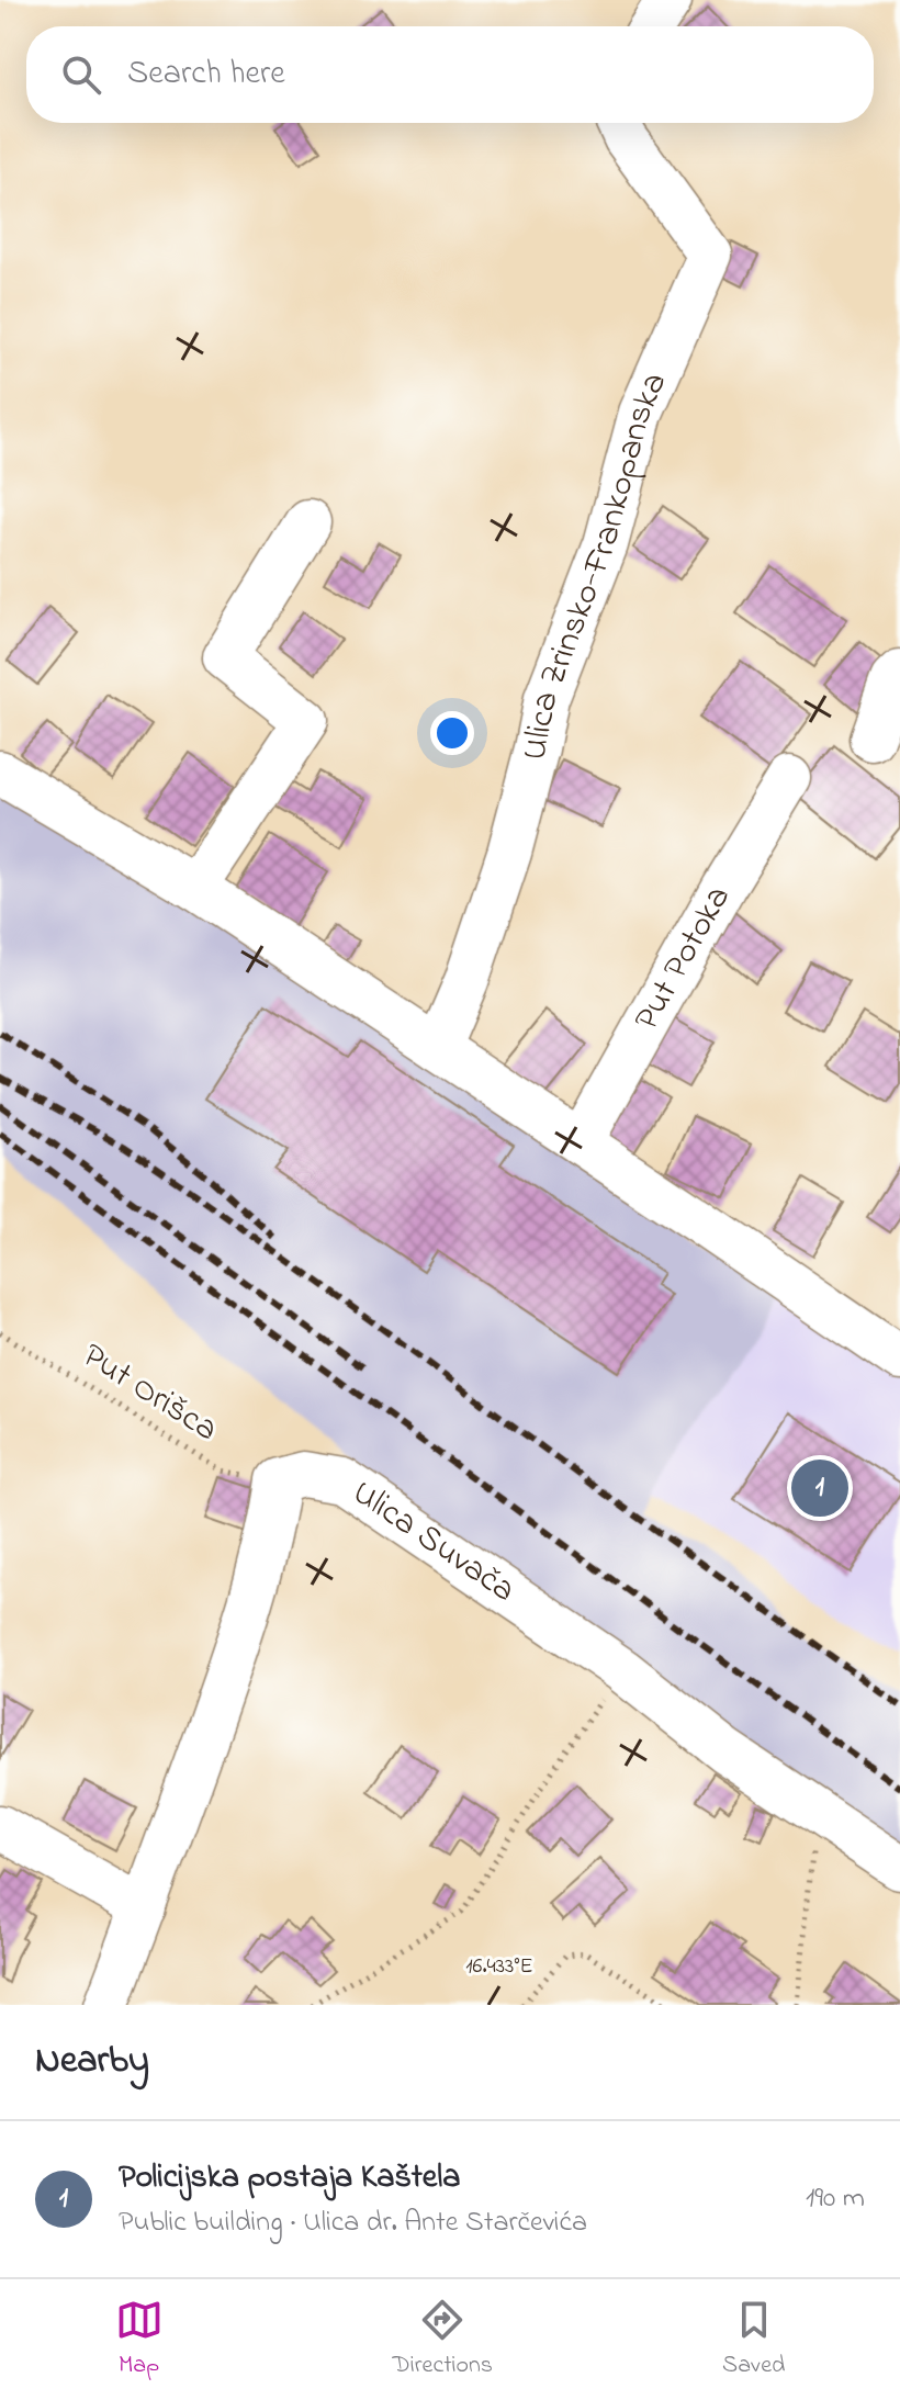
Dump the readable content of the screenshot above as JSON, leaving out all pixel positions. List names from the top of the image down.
{
  "streets": {
    "street": ["Ulica Zrinsko-Frankopanska", "Put Potoka", "Ulica Suvača"],
    "path": ["Put Orišca"]
  },
  "crossings": [
    ["Put Orišca", "Ulica Suvača"]
  ],
  "page": {
    "search": "Search here",
    "pins": "1",
    "heading": "Nearby",
    "list": [
      {
        "mark": "1",
        "name": "Policijska postaja Kaštela",
        "note": "Public building · Ulica dr. Ante Starčevića",
        "value": "190 m"
      }
    ],
    "nav": ["Map", "Directions", "Saved"]
  },
  "coordinates": ["16.433°E"]
}
